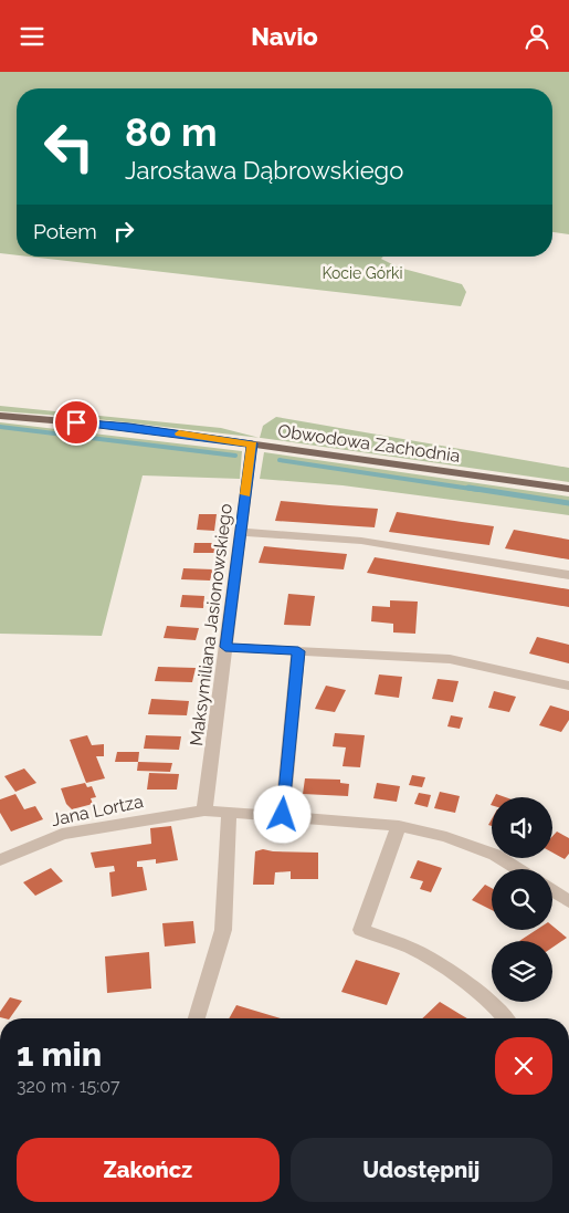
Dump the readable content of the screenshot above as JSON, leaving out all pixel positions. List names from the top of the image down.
{
  "streets": {
    "main road": ["Obwodowa Zachodnia"],
    "street": ["Maksymiliana Jasionowskiego", "Jana Lortza"]
  },
  "crossings": [
    ["Obwodowa Zachodnia", "Maksymiliana Jasionowskiego"],
    ["Maksymiliana Jasionowskiego", "Jana Lortza"]
  ],
  "parks": ["Kocie Górki"],
  "page": {
    "header": "Navio",
    "turn": ["80 m", "Jarosława Dąbrowskiego"],
    "then": "Potem",
    "heading": ["1 min", "320 m · 15:07"],
    "buttons": ["Zakończ", "Udostępnij"]
  }
}
